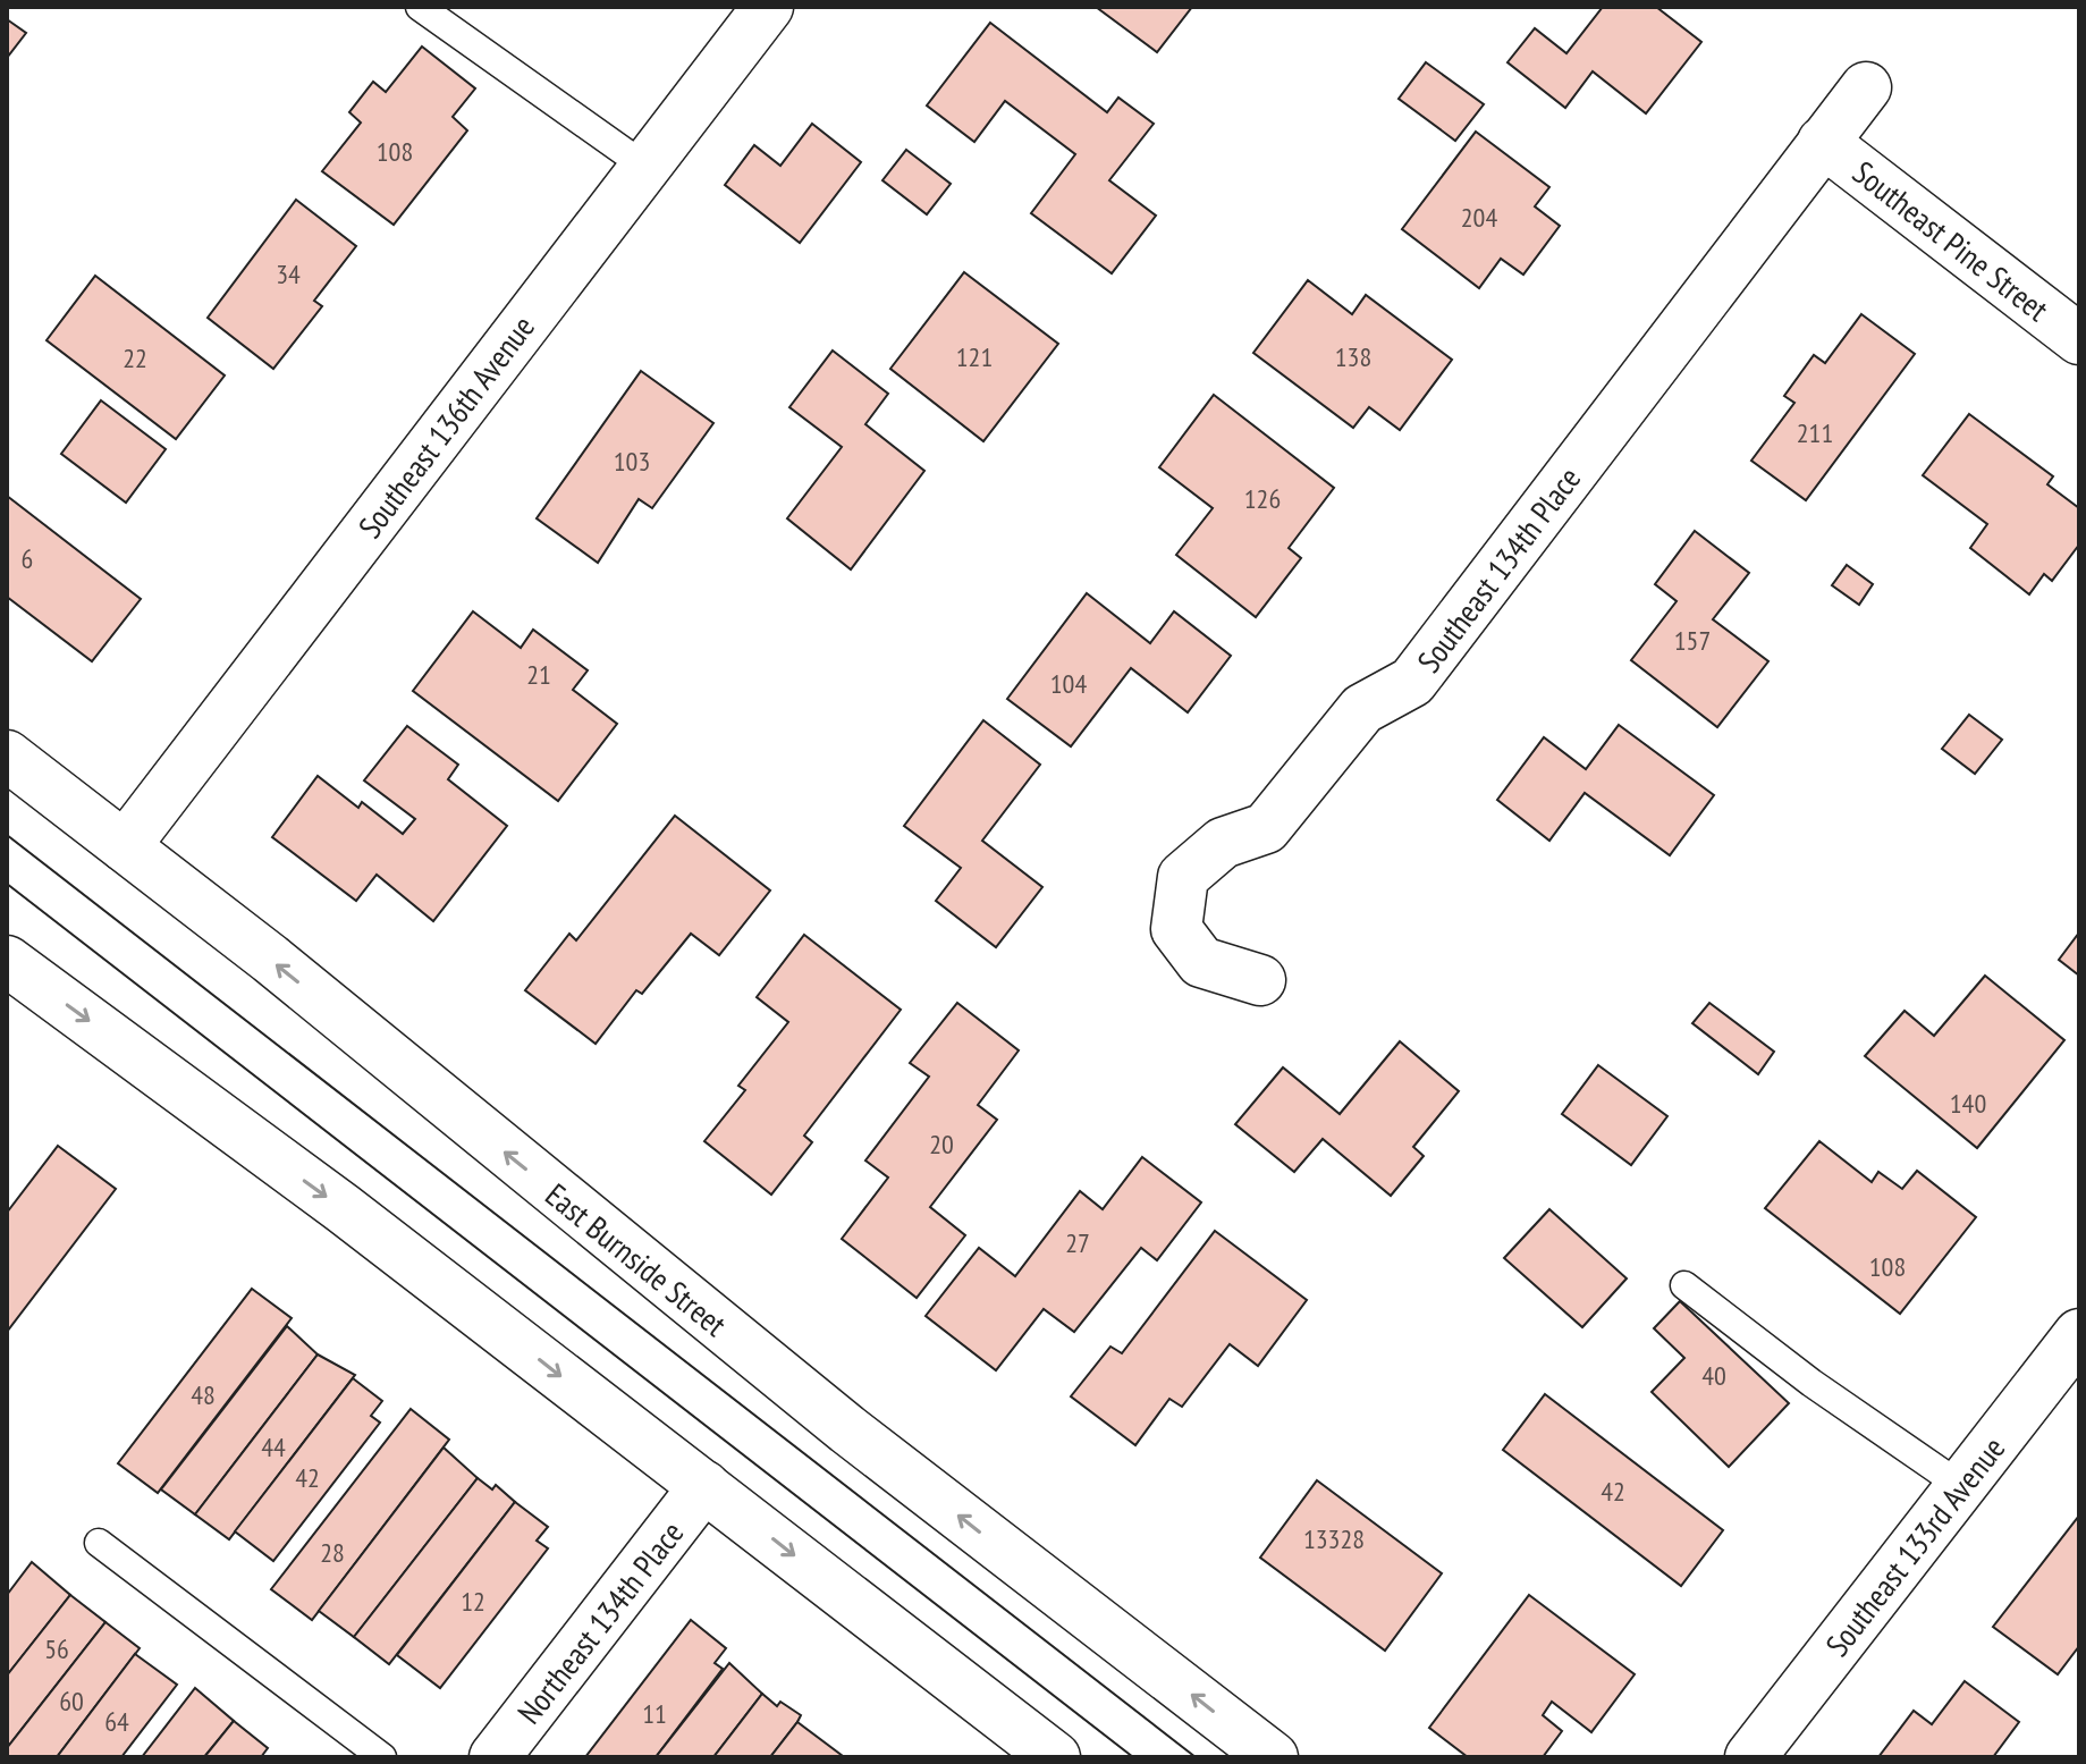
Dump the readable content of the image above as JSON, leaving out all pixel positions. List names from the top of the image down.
{
  "streets": {
    "street": [
      "Southeast Pine Street",
      "Southeast 136th Avenue",
      "Southeast 134th Place",
      "East Burnside Street",
      "Southeast 133rd Avenue",
      "Northeast 134th Place"
    ]
  },
  "crossings": [
    ["Southeast Pine Street", "Southeast 134th Place"],
    ["Southeast 136th Avenue", "East Burnside Street"]
  ],
  "house_numbers": [
    "108",
    "204",
    "34",
    "121",
    "138",
    "22",
    "211",
    "103",
    "126",
    "6",
    "157",
    "21",
    "104",
    "140",
    "20",
    "27",
    "108",
    "40",
    "48",
    "44",
    "42",
    "42",
    "13328",
    "28",
    "12",
    "56",
    "60",
    "11",
    "64"
  ]
}
